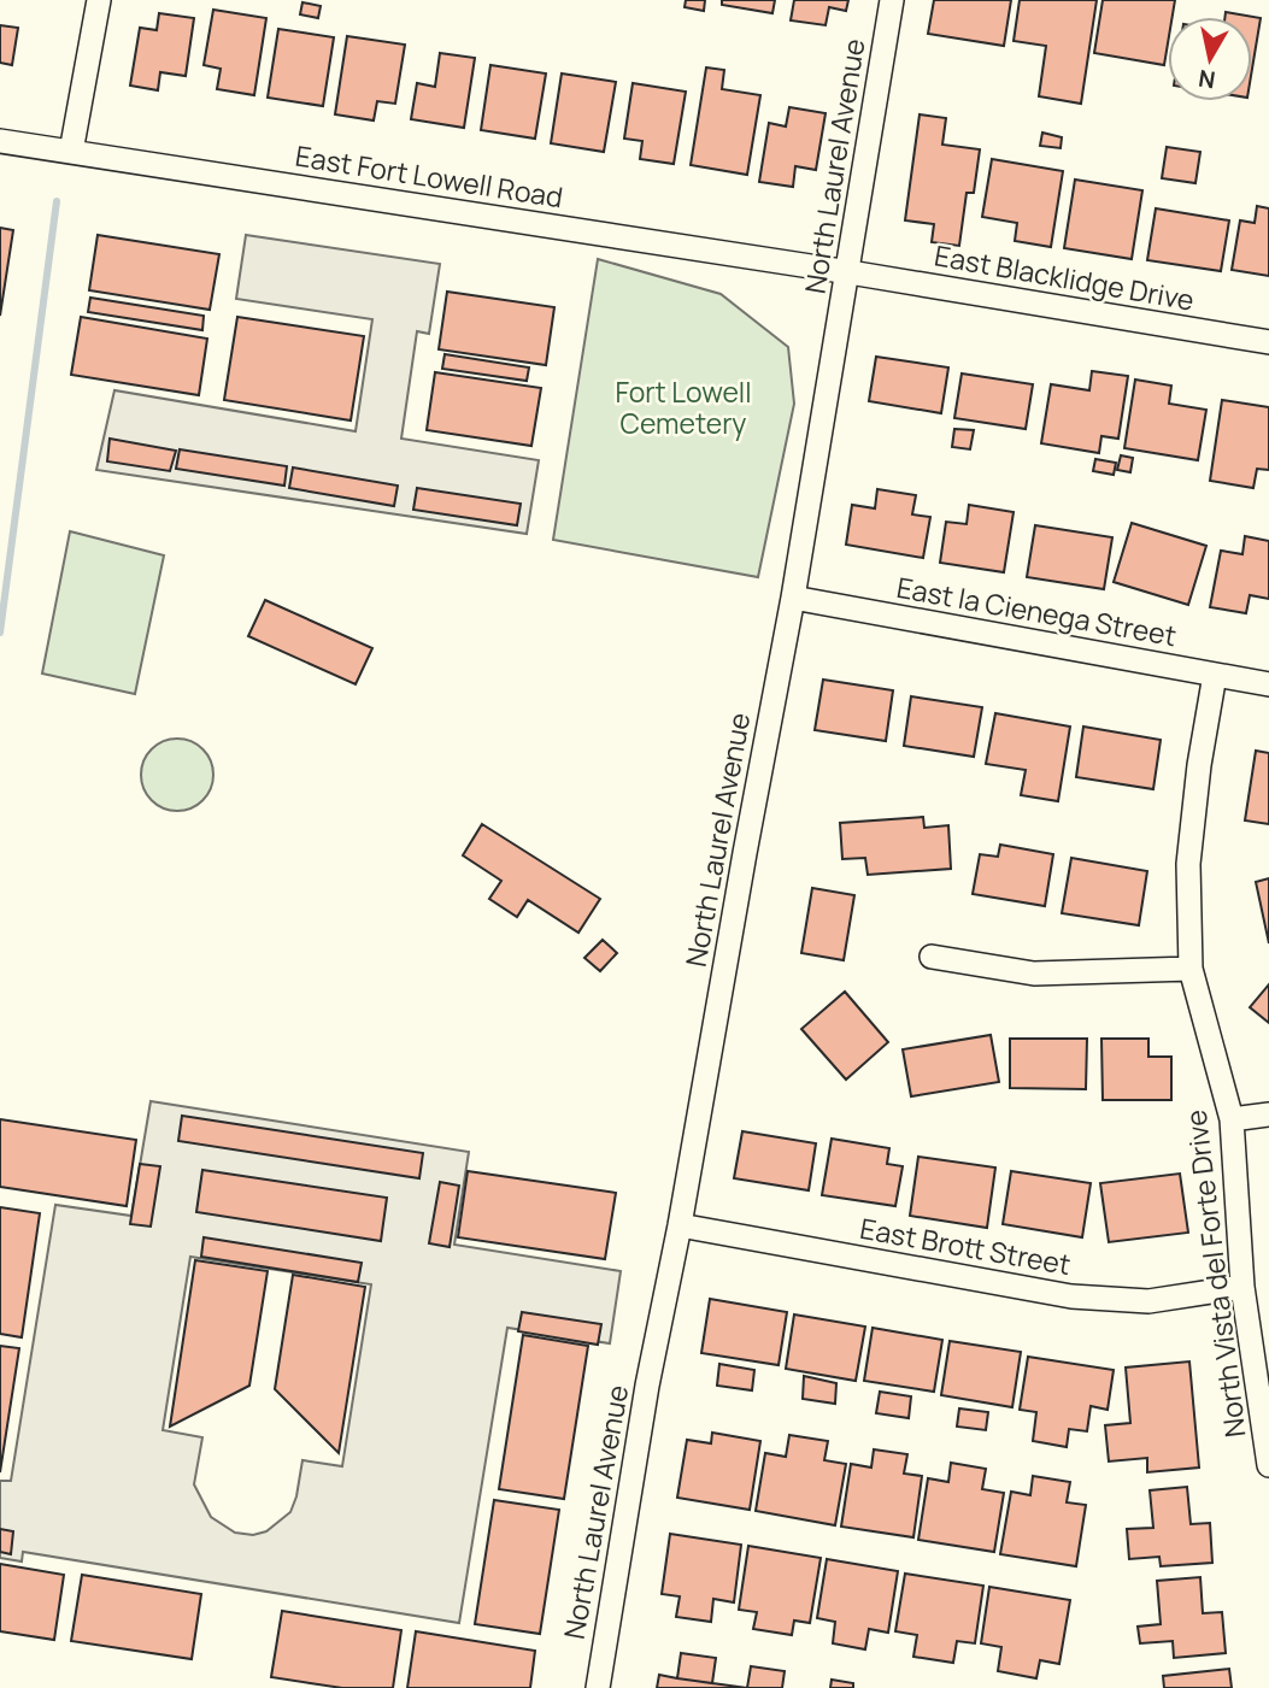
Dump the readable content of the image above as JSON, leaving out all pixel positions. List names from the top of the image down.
{
  "streets": {
    "street": [
      "North Laurel Avenue",
      "East Fort Lowell Road",
      "East Blacklidge Drive",
      "East la Cienega Street",
      "East Brott Street",
      "North Vista del Forte Drive"
    ]
  },
  "crossings": [
    ["North Laurel Avenue", "East Fort Lowell Road"],
    ["North Laurel Avenue", "East Blacklidge Drive"],
    ["North Laurel Avenue", "East la Cienega Street"],
    ["North Laurel Avenue", "East Brott Street"],
    ["East Fort Lowell Road", "East Blacklidge Drive"],
    ["East la Cienega Street", "North Vista del Forte Drive"],
    ["East Brott Street", "North Vista del Forte Drive"]
  ],
  "parks": ["Fort Lowell Cemetery"],
  "north": "bottom"
}
